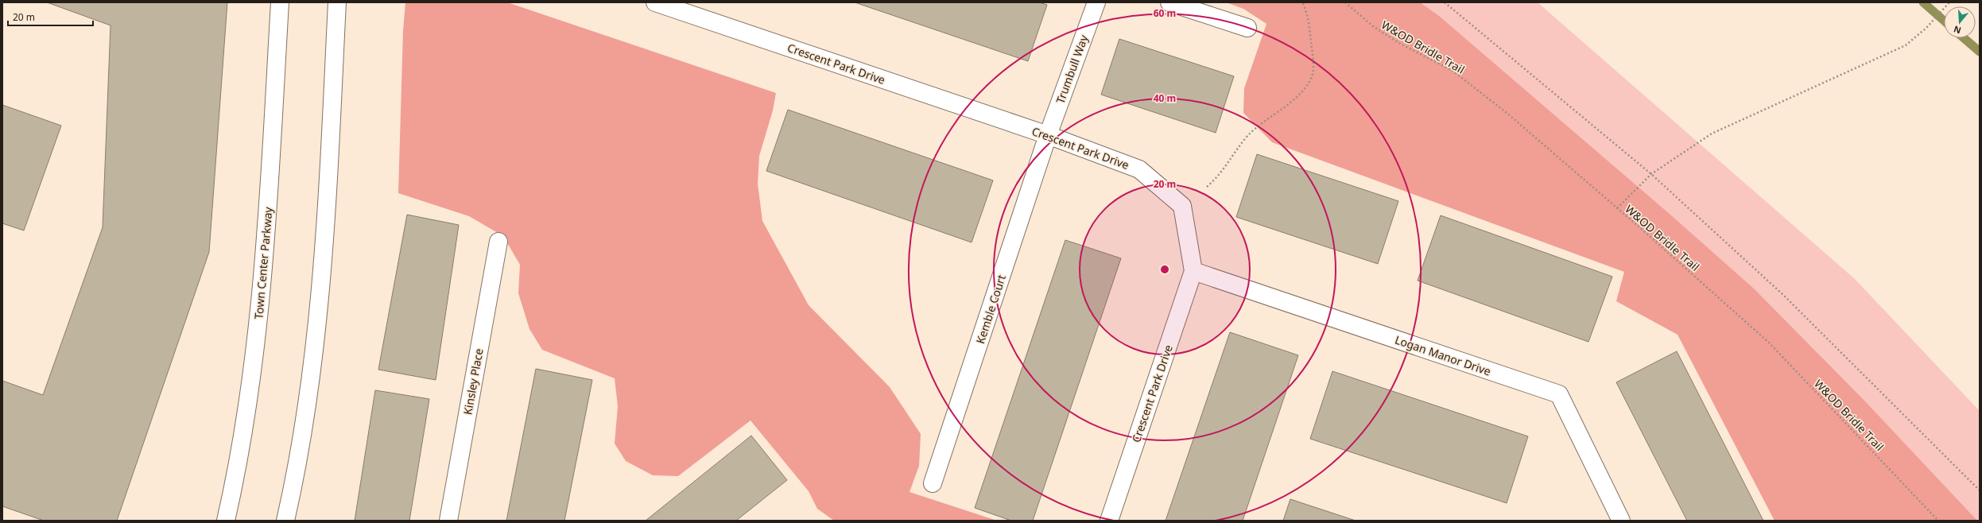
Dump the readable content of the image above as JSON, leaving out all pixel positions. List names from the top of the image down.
{
  "streets": {
    "street": [
      "Crescent Park Drive",
      "Trumbull Way",
      "Town Center Parkway",
      "Kemble Court",
      "Logan Manor Drive",
      "Kinsley Place"
    ],
    "path": ["W&OD Bridle Trail"]
  },
  "crossings": [
    ["Crescent Park Drive", "Trumbull Way"],
    ["Crescent Park Drive", "Kemble Court"],
    ["Crescent Park Drive", "Logan Manor Drive"],
    ["Trumbull Way", "Kemble Court"]
  ],
  "scale_bar": "20 m",
  "north": "bottom",
  "rings": ["60 m", "40 m", "20 m"]
}
